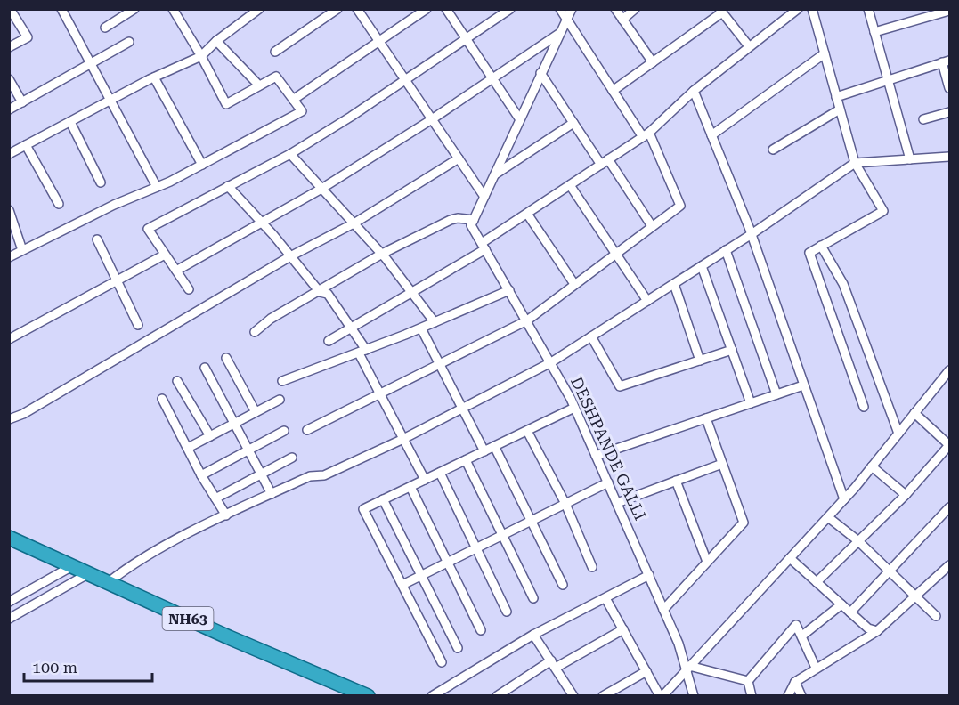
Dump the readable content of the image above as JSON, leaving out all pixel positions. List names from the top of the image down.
{
  "streets": {
    "highway": ["NH63"],
    "street": ["DESHPANDE GALLI"]
  },
  "scale_bar": "100 m"
}
